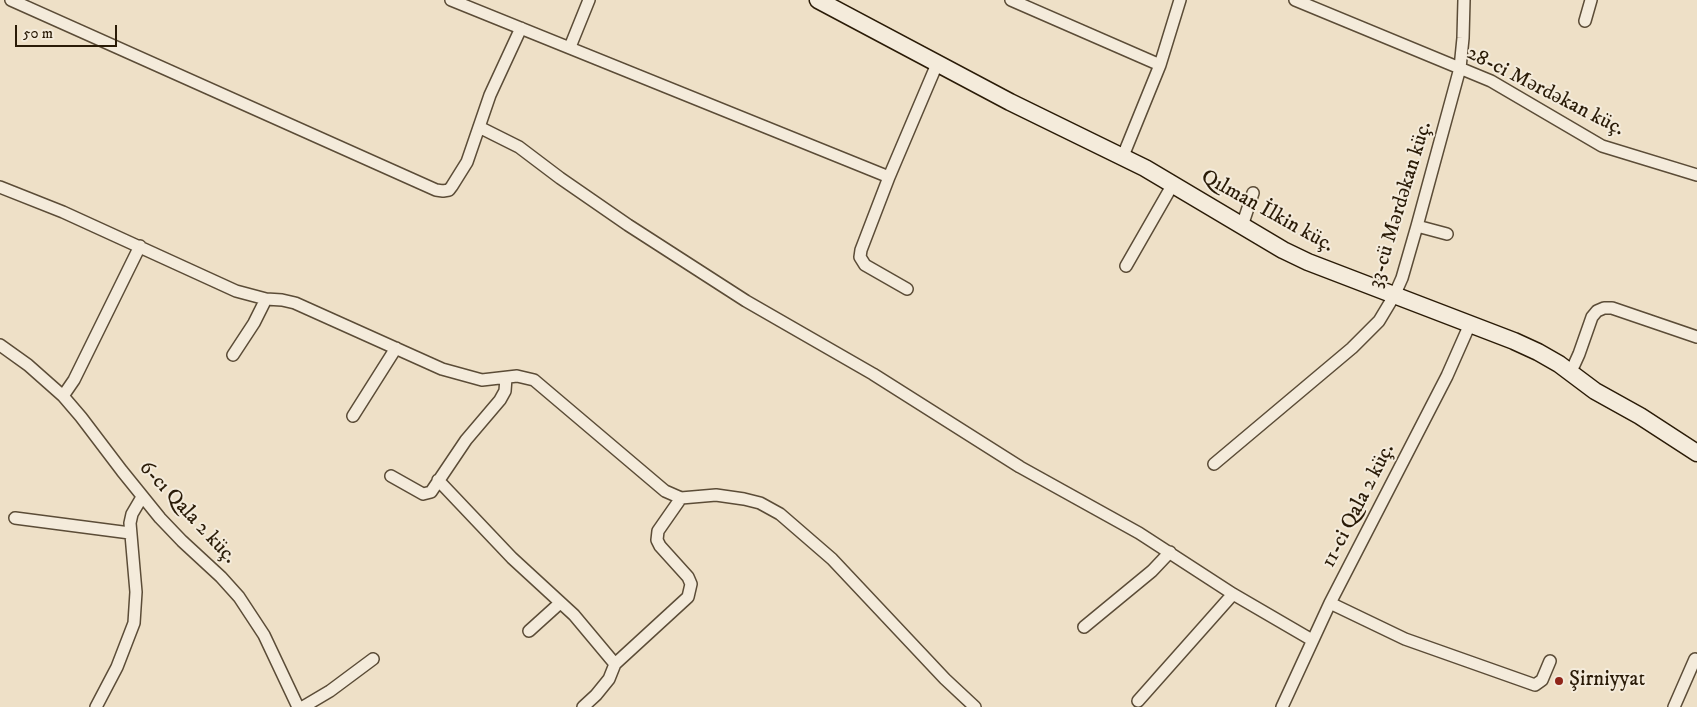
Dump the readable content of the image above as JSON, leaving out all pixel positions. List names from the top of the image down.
{
  "streets": {
    "street": [
      "28-ci Mərdəkan küç.",
      "33-cü Mərdəkan küç.",
      "Qılman İlkin küç.",
      "11-ci Qala 2 küç.",
      "6-cı Qala 2 küç."
    ]
  },
  "crossings": [
    ["28-ci Mərdəkan küç.", "33-cü Mərdəkan küç."],
    ["33-cü Mərdəkan küç.", "Qılman İlkin küç."],
    ["Qılman İlkin küç.", "11-ci Qala 2 küç."]
  ],
  "places": ["Şirniyyat"],
  "scale_bar": "50 m"
}
